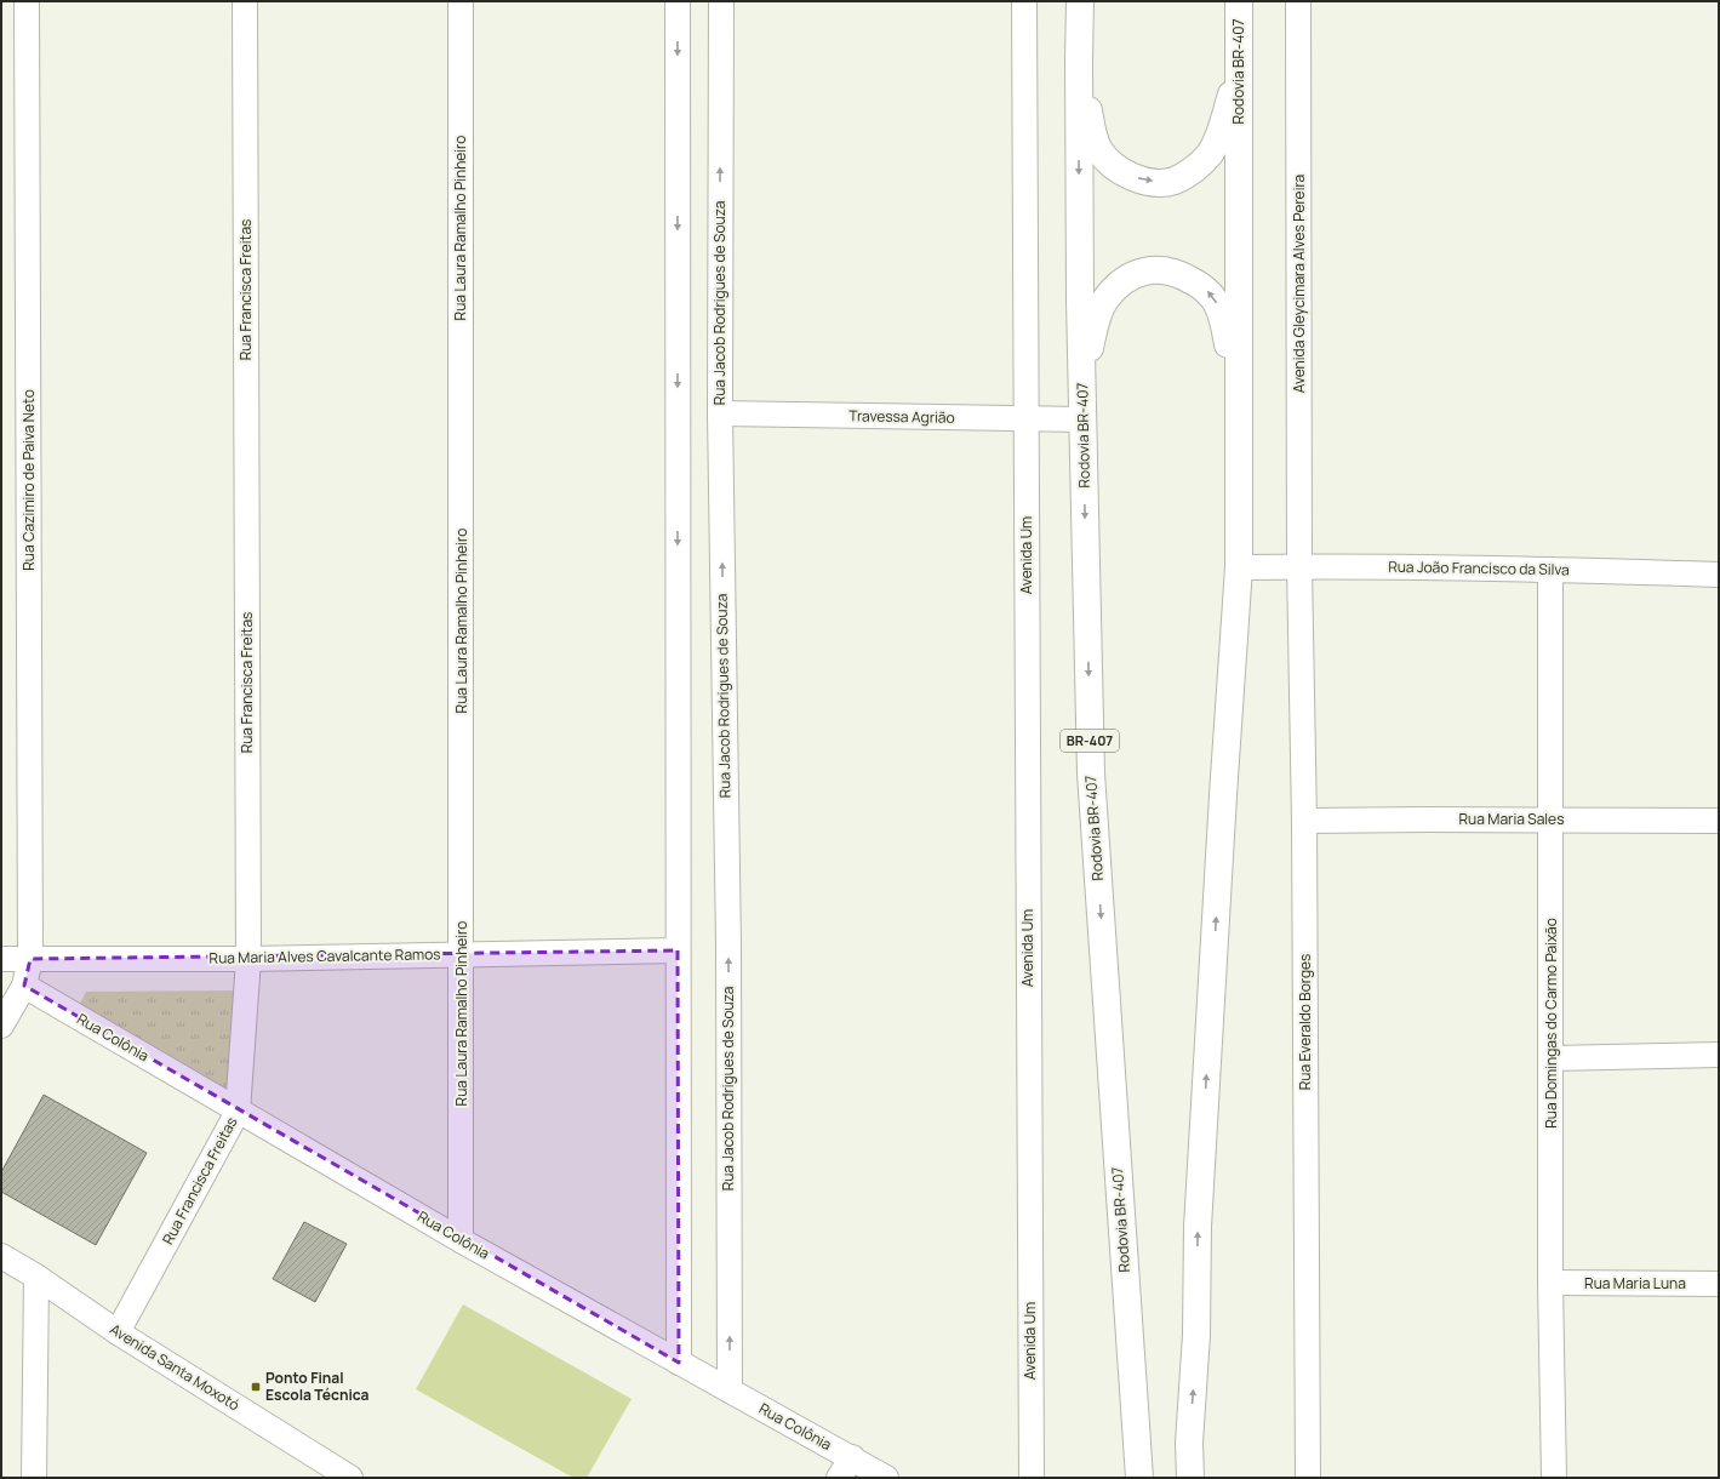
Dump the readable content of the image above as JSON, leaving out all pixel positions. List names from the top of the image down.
{
  "streets": {
    "highway": ["Rodovia BR-407", "BR-407"],
    "street": [
      "Rua Laura Ramalho Pinheiro",
      "Avenida Gleycimara Alves Pereira",
      "Rua Francisca Freitas",
      "Rua Jacob Rodrigues de Souza",
      "Travessa Agrião",
      "Rua Cazimiro de Paiva Neto",
      "Avenida Um",
      "Rua João Francisco da Silva",
      "Rua Maria Sales",
      "Rua Maria Alves Cavalcante Ramos",
      "Rua Everaldo Borges",
      "Rua Domingas do Carmo Paixão",
      "Rua Colônia",
      "Rua Maria Luna",
      "Avenida Santa Moxotó"
    ]
  },
  "crossings": [
    ["Rodovia BR-407", "Travessa Agrião"],
    ["Rodovia BR-407", "Rua João Francisco da Silva"],
    ["Rua Laura Ramalho Pinheiro", "Rua Maria Alves Cavalcante Ramos"],
    ["Rua Laura Ramalho Pinheiro", "Rua Colônia"],
    ["Avenida Gleycimara Alves Pereira", "Rua João Francisco da Silva"],
    ["Avenida Gleycimara Alves Pereira", "Rua Everaldo Borges"],
    ["Rua Francisca Freitas", "Rua Maria Alves Cavalcante Ramos"],
    ["Rua Francisca Freitas", "Rua Colônia"],
    ["Rua Francisca Freitas", "Avenida Santa Moxotó"],
    ["Rua Jacob Rodrigues de Souza", "Travessa Agrião"],
    ["Rua Jacob Rodrigues de Souza", "Rua Colônia"],
    ["Travessa Agrião", "Avenida Um"],
    ["Rua Cazimiro de Paiva Neto", "Rua Maria Alves Cavalcante Ramos"],
    ["Rua Cazimiro de Paiva Neto", "Rua Colônia"],
    ["Rua João Francisco da Silva", "Rua Everaldo Borges"],
    ["Rua João Francisco da Silva", "Rua Domingas do Carmo Paixão"],
    ["Rua Maria Sales", "Rua Everaldo Borges"],
    ["Rua Maria Sales", "Rua Domingas do Carmo Paixão"],
    ["Rua Domingas do Carmo Paixão", "Rua Maria Luna"]
  ],
  "places": {
    "transit": ["Ponto Final Escola Técnica"]
  }
}
